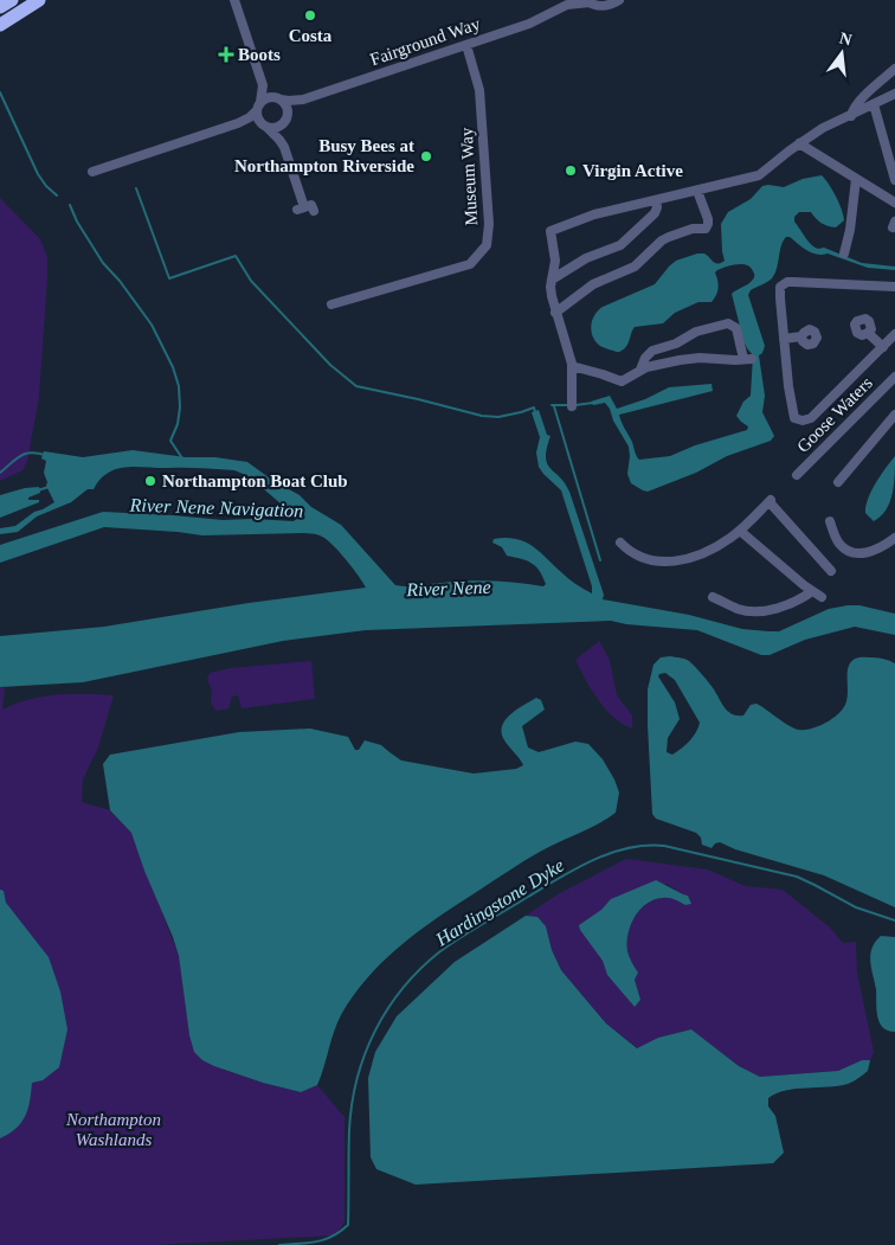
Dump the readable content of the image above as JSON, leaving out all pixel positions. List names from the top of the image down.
{
  "streets": {
    "street": ["Fairground Way", "Museum Way", "Goose Waters"]
  },
  "crossings": [
    ["Fairground Way", "Museum Way"]
  ],
  "water": ["River Nene Navigation", "River Nene", "Hardingstone Dyke"],
  "parks": ["Northampton Washlands"],
  "places": {
    "other": [
      "Costa",
      "Busy Bees at Northampton Riverside",
      "Virgin Active",
      "Northampton Boat Club"
    ],
    "health": ["Boots"]
  },
  "north": "top"
}
